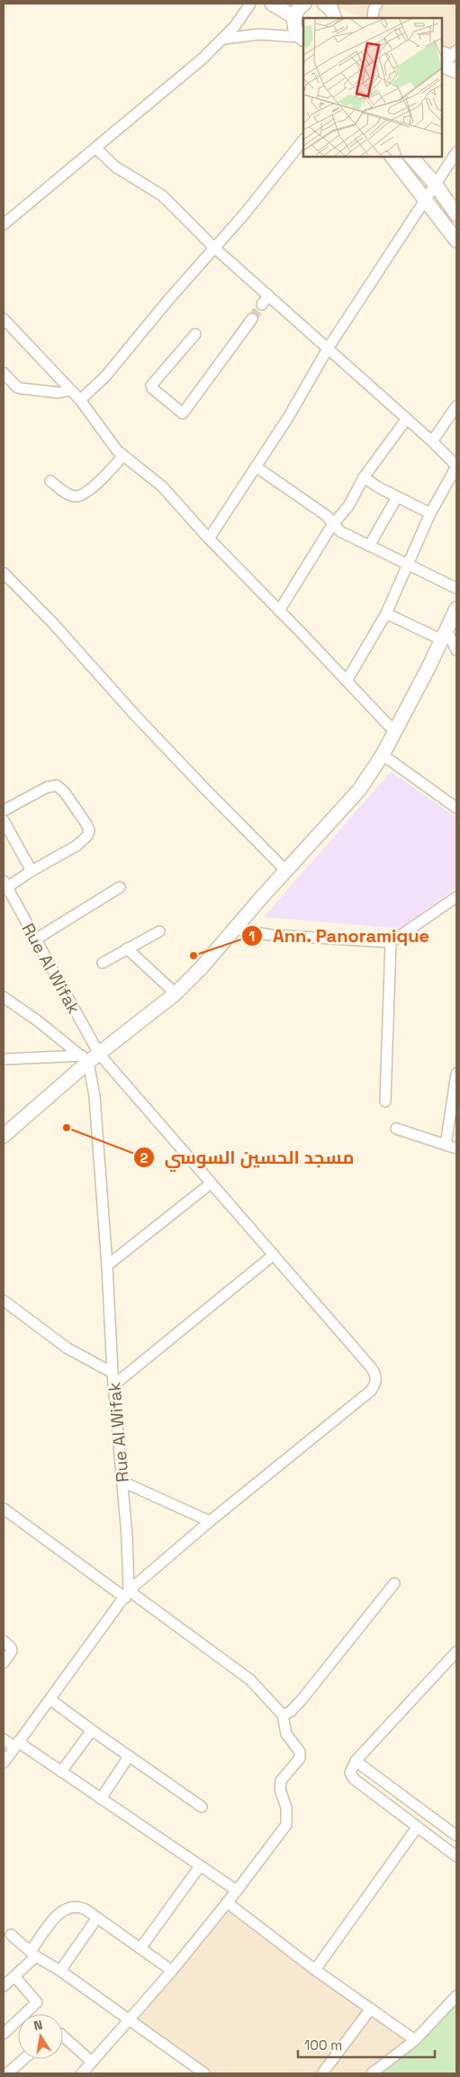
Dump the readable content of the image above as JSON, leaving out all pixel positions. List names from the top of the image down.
{
  "streets": {
    "street": ["Rue Al Wifak"]
  },
  "places": ["Ann. Panoramique", "مسجد الحسين السوسي"],
  "scale_bar": "100 m",
  "north": "top"
}
